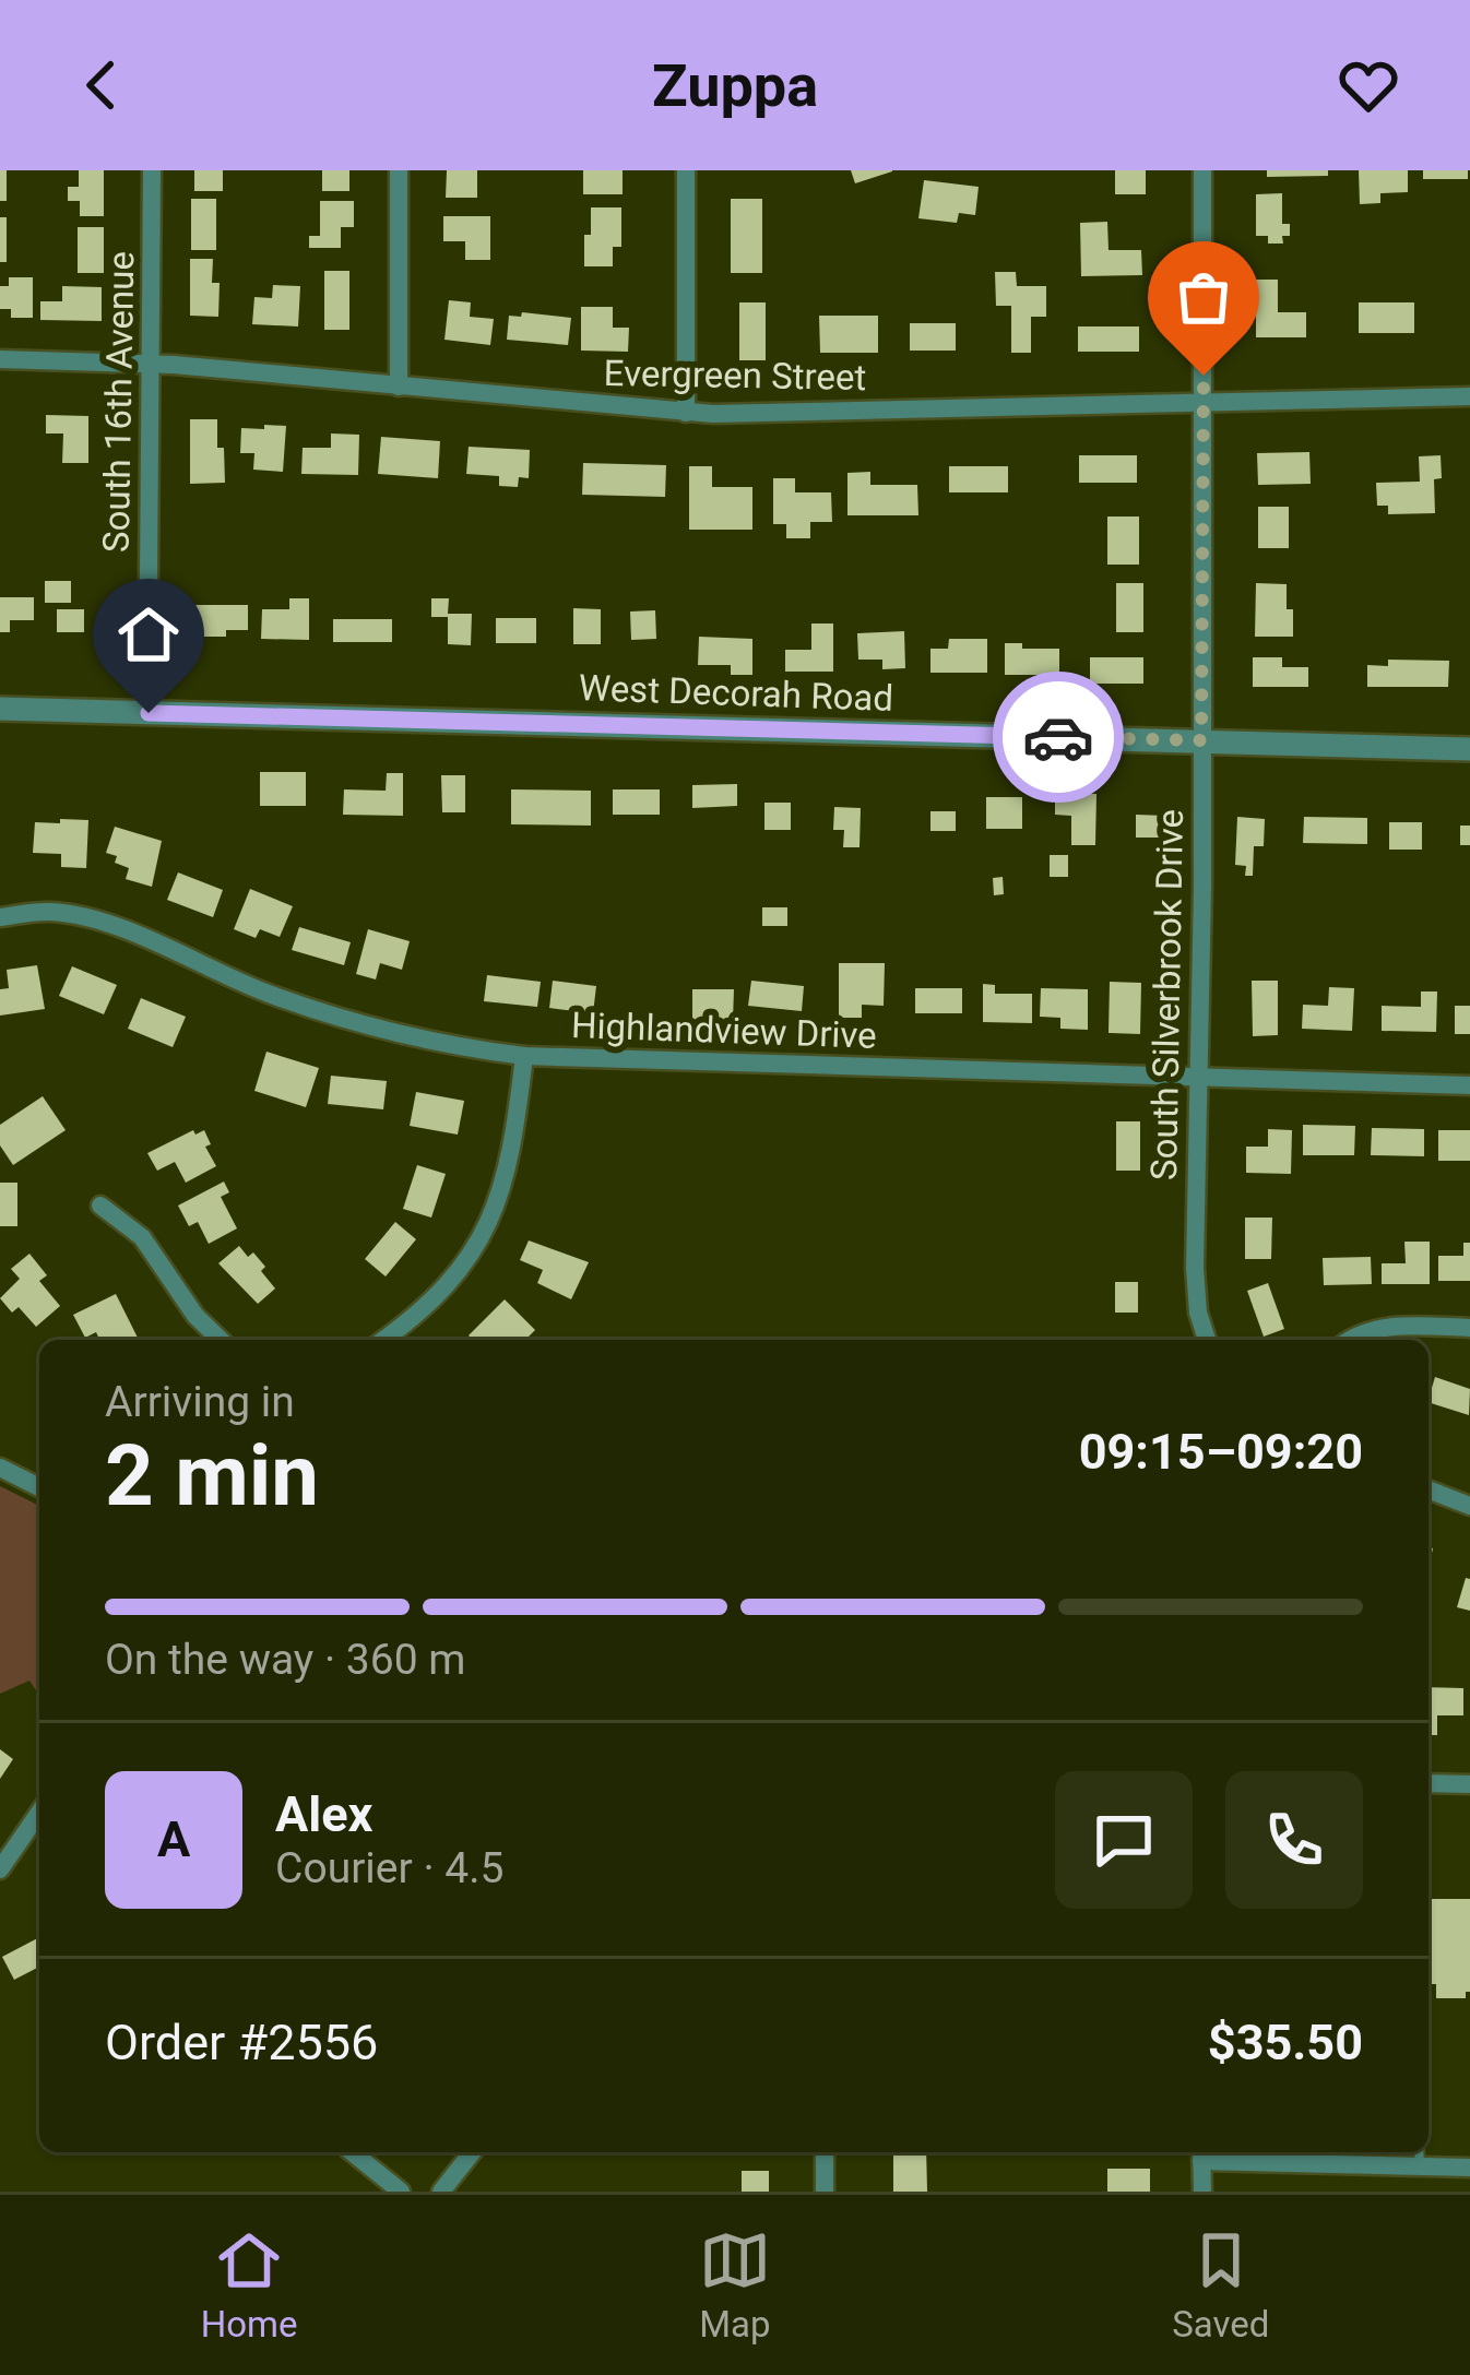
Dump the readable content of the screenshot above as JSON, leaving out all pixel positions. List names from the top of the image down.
{
  "streets": {
    "street": [
      "Evergreen Street",
      "South 16th Avenue",
      "West Decorah Road",
      "South Silverbrook Drive",
      "Highlandview Drive"
    ]
  },
  "crossings": [
    ["Evergreen Street", "South 16th Avenue"],
    ["Evergreen Street", "South Silverbrook Drive"],
    ["South 16th Avenue", "West Decorah Road"],
    ["West Decorah Road", "South Silverbrook Drive"],
    ["South Silverbrook Drive", "Highlandview Drive"]
  ],
  "page": {
    "header": "Zuppa",
    "heading": ["2 min", "Arriving in", "09:15–09:20"],
    "panel": [
      "Alex",
      "Courier · 4.5",
      "Order #2556",
      "$35.50"
    ],
    "bar": "On the way · 360 m",
    "round": "A",
    "tabs": ["Home", "Map", "Saved"]
  }
}
